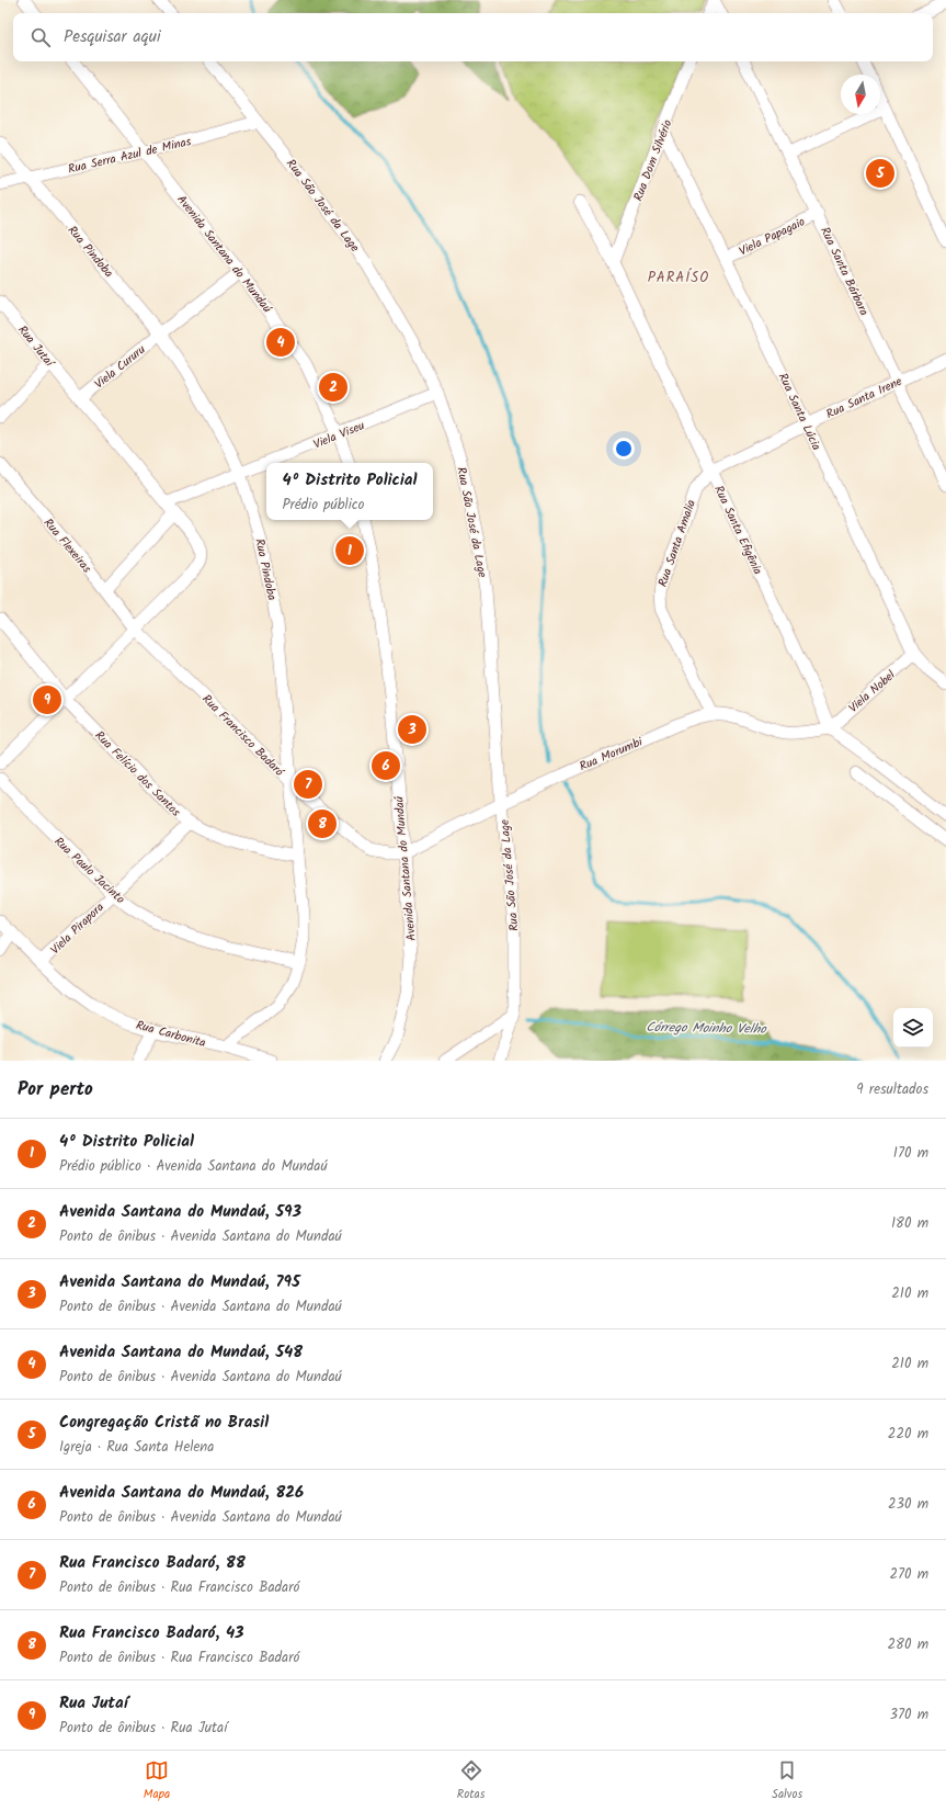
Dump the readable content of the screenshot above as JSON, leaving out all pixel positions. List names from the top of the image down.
{
  "streets": {
    "street": [
      "Rua Serra Azul de Minas",
      "Rua Dom Silvério",
      "Rua São José da Lage",
      "Viela Papagaio",
      "Rua Pindoba",
      "Avenida Santana do Mundaú",
      "Rua Santa Bárbara",
      "Rua Jutaí",
      "Viela Cururu",
      "Rua Santa Irene",
      "Rua Santa Lúcia",
      "Viela Viseu",
      "Rua Santa Efigênia",
      "Rua Santa Amalia",
      "Rua Flexeiras",
      "Viela Nobel",
      "Rua Francisco Badaró",
      "Rua Morumbi",
      "Rua Felício dos Santos",
      "Rua Paulo Jacinto",
      "Viela Pirapora",
      "Rua Carbonita"
    ]
  },
  "crossings": [
    ["Rua Serra Azul de Minas", "Rua São José da Lage"],
    ["Rua Serra Azul de Minas", "Rua Pindoba"],
    ["Rua Serra Azul de Minas", "Avenida Santana do Mundaú"],
    ["Rua Dom Silvério", "Rua Santa Lúcia"],
    ["Rua Dom Silvério", "Rua Santa Efigênia"],
    ["Rua São José da Lage", "Viela Viseu"],
    ["Rua São José da Lage", "Rua Morumbi"],
    ["Viela Papagaio", "Rua Santa Bárbara"],
    ["Viela Papagaio", "Rua Santa Lúcia"],
    ["Rua Pindoba", "Viela Cururu"],
    ["Rua Pindoba", "Viela Viseu"],
    ["Rua Pindoba", "Rua Francisco Badaró"],
    ["Rua Pindoba", "Rua Felício dos Santos"],
    ["Rua Pindoba", "Rua Paulo Jacinto"],
    ["Rua Pindoba", "Rua Carbonita"],
    ["Avenida Santana do Mundaú", "Viela Cururu"],
    ["Avenida Santana do Mundaú", "Viela Viseu"],
    ["Avenida Santana do Mundaú", "Rua Francisco Badaró"],
    ["Avenida Santana do Mundaú", "Rua Morumbi"],
    ["Rua Santa Bárbara", "Rua Santa Irene"],
    ["Rua Jutaí", "Viela Cururu"],
    ["Rua Jutaí", "Viela Viseu"],
    ["Rua Jutaí", "Rua Flexeiras"],
    ["Rua Jutaí", "Rua Francisco Badaró"],
    ["Rua Jutaí", "Rua Felício dos Santos"],
    ["Rua Santa Irene", "Rua Santa Lúcia"],
    ["Rua Santa Irene", "Rua Santa Efigênia"],
    ["Rua Santa Irene", "Rua Santa Amalia"],
    ["Rua Santa Lúcia", "Viela Nobel"],
    ["Rua Santa Efigênia", "Rua Santa Amalia"],
    ["Rua Santa Efigênia", "Viela Nobel"],
    ["Rua Santa Efigênia", "Rua Morumbi"],
    ["Rua Santa Amalia", "Rua Morumbi"],
    ["Rua Flexeiras", "Rua Francisco Badaró"],
    ["Viela Nobel", "Rua Morumbi"],
    ["Rua Francisco Badaró", "Rua Morumbi"],
    ["Rua Felício dos Santos", "Viela Pirapora"],
    ["Rua Paulo Jacinto", "Viela Pirapora"],
    ["Viela Pirapora", "Rua Carbonita"]
  ],
  "districts": ["PARAÍSO"],
  "water": ["Córrego Moinho Velho"],
  "north": "bottom",
  "page": {
    "search": "Pesquisar aqui",
    "pins": [
      "5",
      "4",
      "2",
      "1",
      "9",
      "3",
      "6",
      "7",
      "8"
    ],
    "popup": ["4º Distrito Policial", "Prédio público"],
    "heading": ["Por perto", "9 resultados"],
    "list": [
      {
        "mark": "1",
        "name": "4º Distrito Policial",
        "note": "Prédio público · Avenida Santana do Mundaú",
        "value": "170 m"
      },
      {
        "mark": "2",
        "name": "Avenida Santana do Mundaú, 593",
        "note": "Ponto de ônibus · Avenida Santana do Mundaú",
        "value": "180 m"
      },
      {
        "mark": "3",
        "name": "Avenida Santana do Mundaú, 795",
        "note": "Ponto de ônibus · Avenida Santana do Mundaú",
        "value": "210 m"
      },
      {
        "mark": "4",
        "name": "Avenida Santana do Mundaú, 548",
        "note": "Ponto de ônibus · Avenida Santana do Mundaú",
        "value": "210 m"
      },
      {
        "mark": "5",
        "name": "Congregação Cristã no Brasil",
        "note": "Igreja · Rua Santa Helena",
        "value": "220 m"
      },
      {
        "mark": "6",
        "name": "Avenida Santana do Mundaú, 826",
        "note": "Ponto de ônibus · Avenida Santana do Mundaú",
        "value": "230 m"
      },
      {
        "mark": "7",
        "name": "Rua Francisco Badaró, 88",
        "note": "Ponto de ônibus · Rua Francisco Badaró",
        "value": "270 m"
      },
      {
        "mark": "8",
        "name": "Rua Francisco Badaró, 43",
        "note": "Ponto de ônibus · Rua Francisco Badaró",
        "value": "280 m"
      },
      {
        "mark": "9",
        "name": "Rua Jutaí",
        "note": "Ponto de ônibus · Rua Jutaí",
        "value": "370 m"
      }
    ],
    "nav": ["Mapa", "Rotas", "Salvos"]
  }
}
